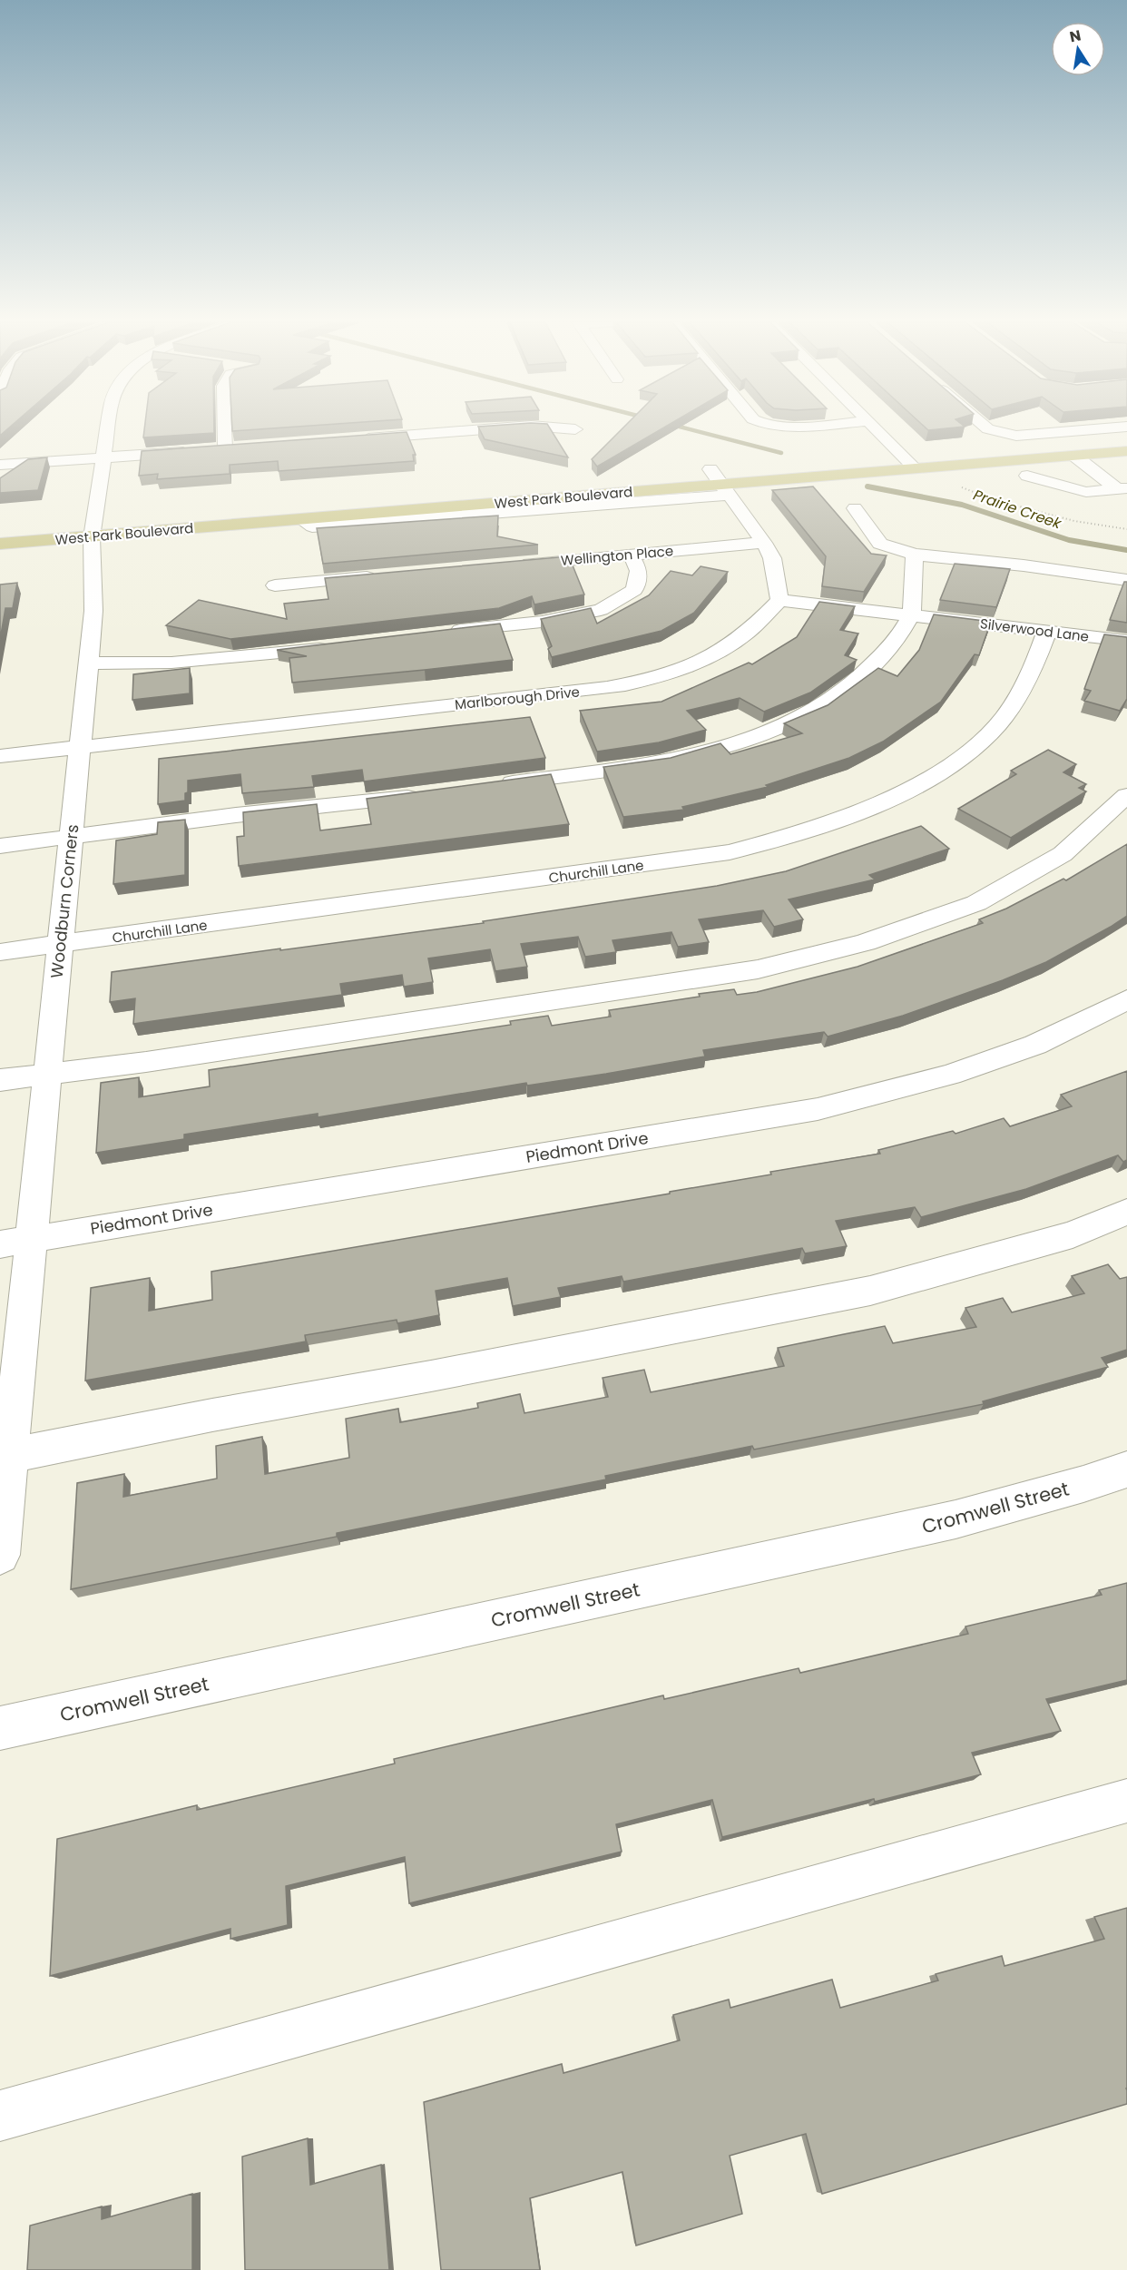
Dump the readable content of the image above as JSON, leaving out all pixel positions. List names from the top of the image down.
{
  "streets": {
    "main road": ["West Park Boulevard"],
    "street": [
      "Wellington Place",
      "Silverwood Lane",
      "Marlborough Drive",
      "Churchill Lane",
      "Woodburn Corners",
      "Piedmont Drive",
      "Cromwell Street"
    ]
  },
  "crossings": [
    ["West Park Boulevard", "Woodburn Corners"],
    ["Silverwood Lane", "Marlborough Drive"],
    ["Silverwood Lane", "Churchill Lane"],
    ["Marlborough Drive", "Woodburn Corners"],
    ["Churchill Lane", "Woodburn Corners"],
    ["Woodburn Corners", "Piedmont Drive"]
  ],
  "water": ["Prairie Creek"],
  "north": "top"
}
